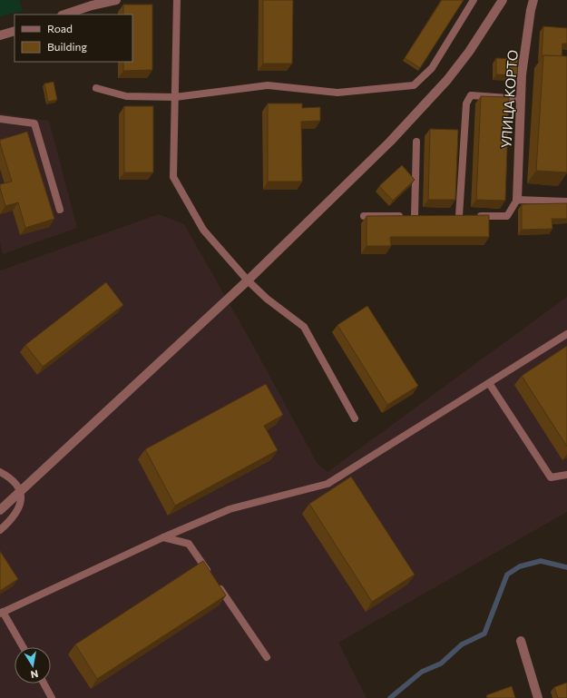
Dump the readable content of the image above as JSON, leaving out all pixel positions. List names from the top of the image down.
{
  "streets": {
    "street": ["УЛИЦА КОРТО"]
  },
  "legend": ["Road", "Building"],
  "north": "bottom"
}
